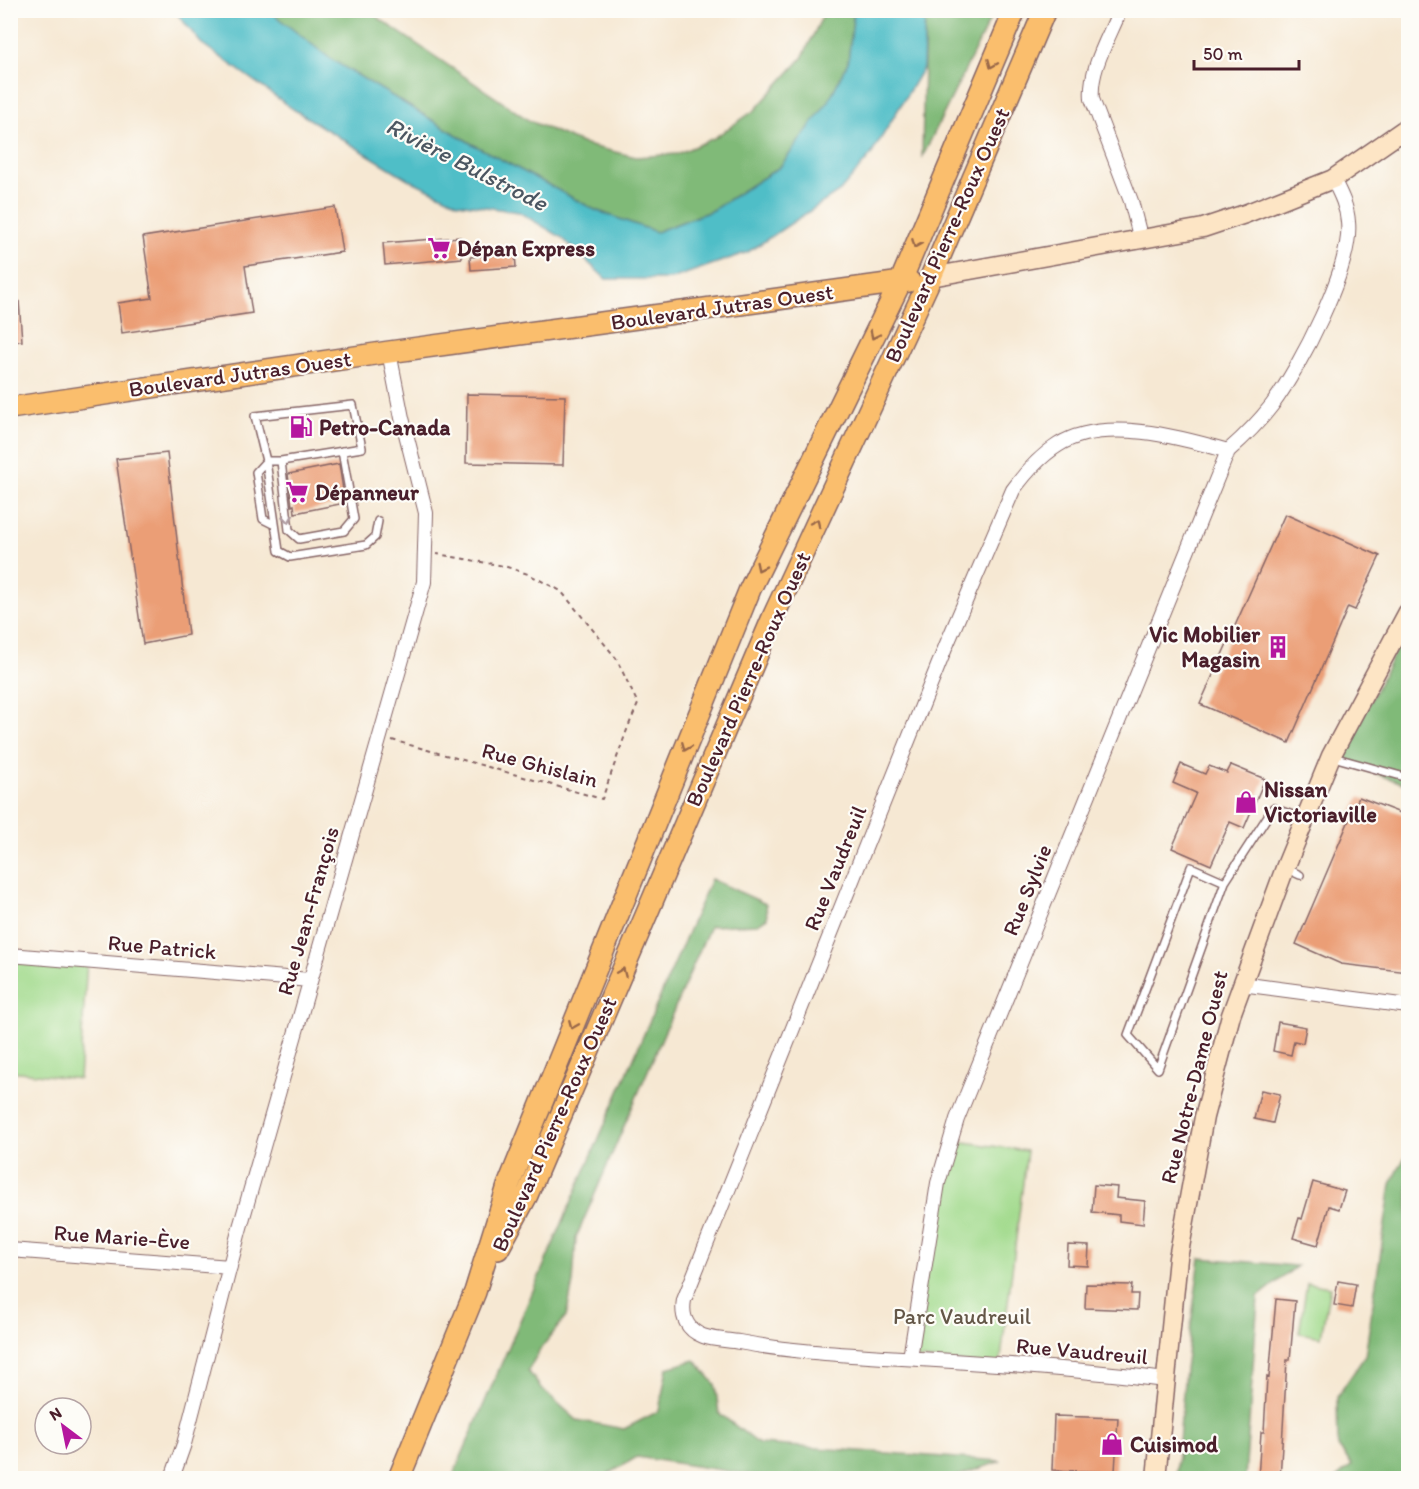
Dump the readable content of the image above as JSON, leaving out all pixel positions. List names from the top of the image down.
{
  "streets": {
    "main road": ["Boulevard Pierre-Roux Ouest", "Boulevard Jutras Ouest"],
    "street": [
      "Rue Vaudreuil",
      "Rue Sylvie",
      "Rue Jean-François",
      "Rue Patrick",
      "Rue Notre-Dame Ouest",
      "Rue Marie-Ève"
    ],
    "path": ["Rue Ghislain"]
  },
  "crossings": [
    ["Boulevard Pierre-Roux Ouest", "Boulevard Jutras Ouest"],
    ["Boulevard Jutras Ouest", "Rue Jean-François"],
    ["Rue Ghislain", "Rue Jean-François"],
    ["Rue Vaudreuil", "Rue Sylvie"],
    ["Rue Vaudreuil", "Rue Notre-Dame Ouest"],
    ["Rue Jean-François", "Rue Patrick"],
    ["Rue Jean-François", "Rue Marie-Ève"]
  ],
  "water": ["Rivière Bulstrode"],
  "parks": ["Parc Vaudreuil"],
  "places": {
    "supermarket": ["Dépan Express", "Dépanneur"],
    "fuel station": ["Petro-Canada"],
    "building": ["Vic Mobilier Magasin"],
    "shop": ["Nissan Victoriaville", "Cuisimod"]
  },
  "scale_bar": "50 m",
  "north": "top left"
}
